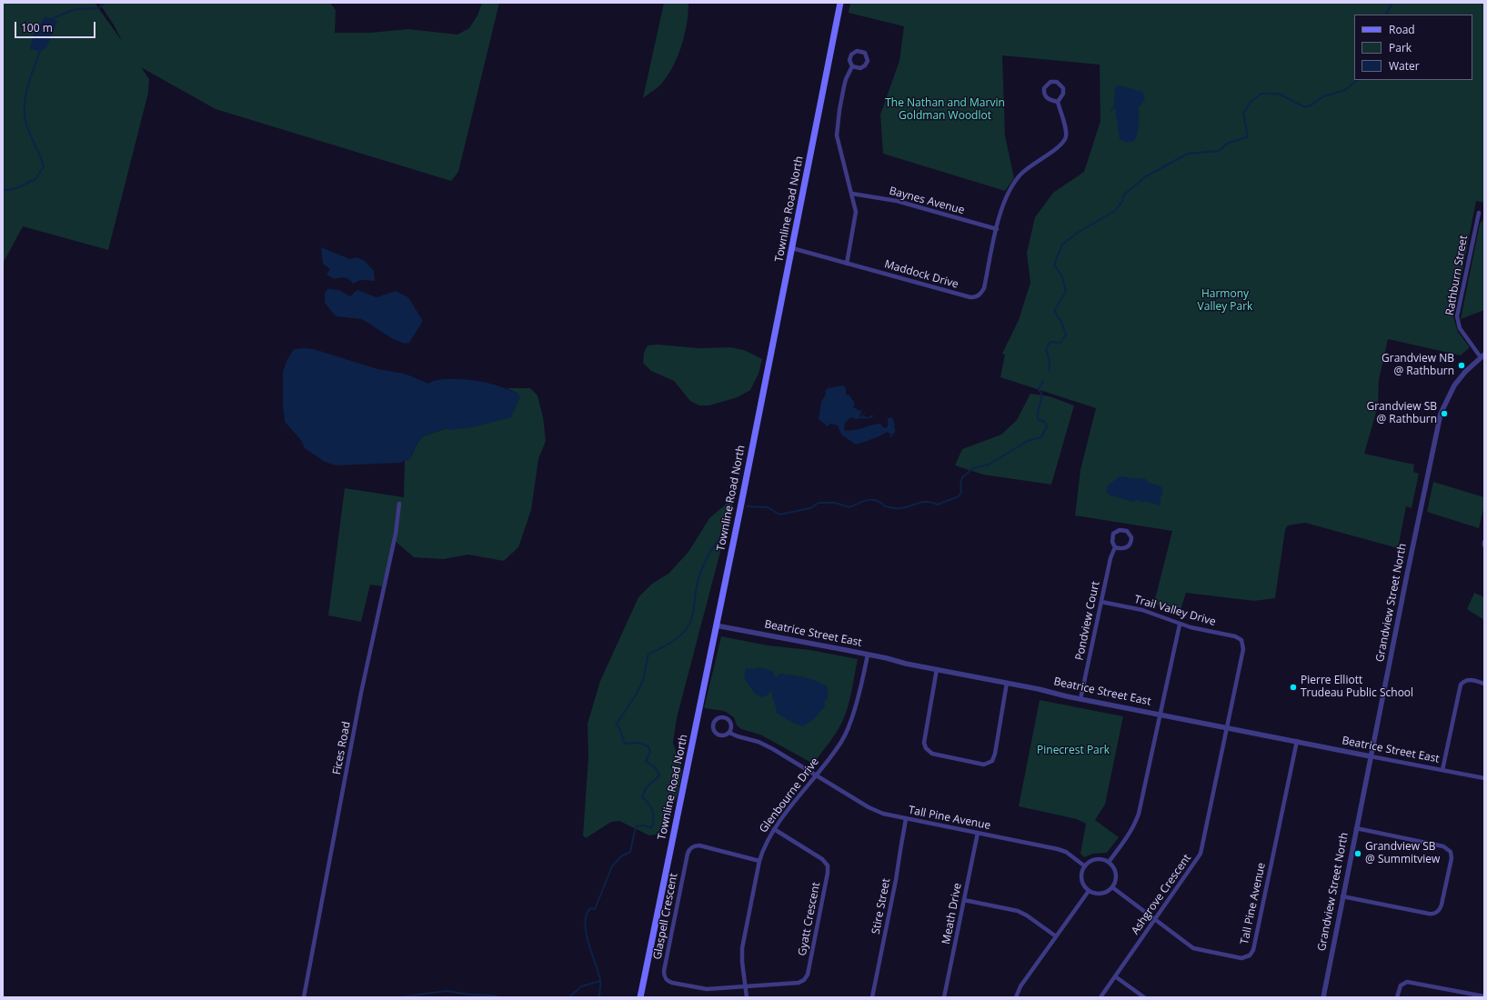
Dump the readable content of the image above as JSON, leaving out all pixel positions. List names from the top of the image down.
{
  "streets": {
    "main road": ["Townline Road North"],
    "street": [
      "Baynes Avenue",
      "Maddock Drive",
      "Rathburn Street",
      "Grandview Street North",
      "Trail Valley Drive",
      "Pondview Court",
      "Beatrice Street East",
      "Fices Road",
      "Glenbourne Drive",
      "Tall Pine Avenue",
      "Ashgrove Crescent",
      "Stire Street",
      "Meath Drive",
      "Glaspell Crescent",
      "Gyatt Crescent"
    ]
  },
  "crossings": [
    ["Baynes Avenue", "Maddock Drive"],
    ["Townline Road North", "Maddock Drive"],
    ["Townline Road North", "Beatrice Street East"],
    ["Rathburn Street", "Grandview Street North"],
    ["Grandview Street North", "Beatrice Street East"],
    ["Trail Valley Drive", "Pondview Court"],
    ["Trail Valley Drive", "Beatrice Street East"],
    ["Trail Valley Drive", "Ashgrove Crescent"],
    ["Pondview Court", "Beatrice Street East"],
    ["Beatrice Street East", "Glenbourne Drive"],
    ["Beatrice Street East", "Tall Pine Avenue"],
    ["Beatrice Street East", "Ashgrove Crescent"],
    ["Glenbourne Drive", "Tall Pine Avenue"],
    ["Glenbourne Drive", "Glaspell Crescent"],
    ["Glenbourne Drive", "Gyatt Crescent"],
    ["Tall Pine Avenue", "Ashgrove Crescent"],
    ["Tall Pine Avenue", "Stire Street"],
    ["Tall Pine Avenue", "Meath Drive"],
    ["Glaspell Crescent", "Gyatt Crescent"]
  ],
  "parks": ["The Nathan and Marvin Goldman Woodlot", "Harmony Valley Park", "Pinecrest Park"],
  "places": [
    "Grandview NB @ Rathburn",
    "Grandview SB @ Rathburn",
    "Pierre Elliott Trudeau Public School",
    "Grandview SB @ Summitview"
  ],
  "legend": ["Road", "Park", "Water"],
  "scale_bar": "100 m"
}
